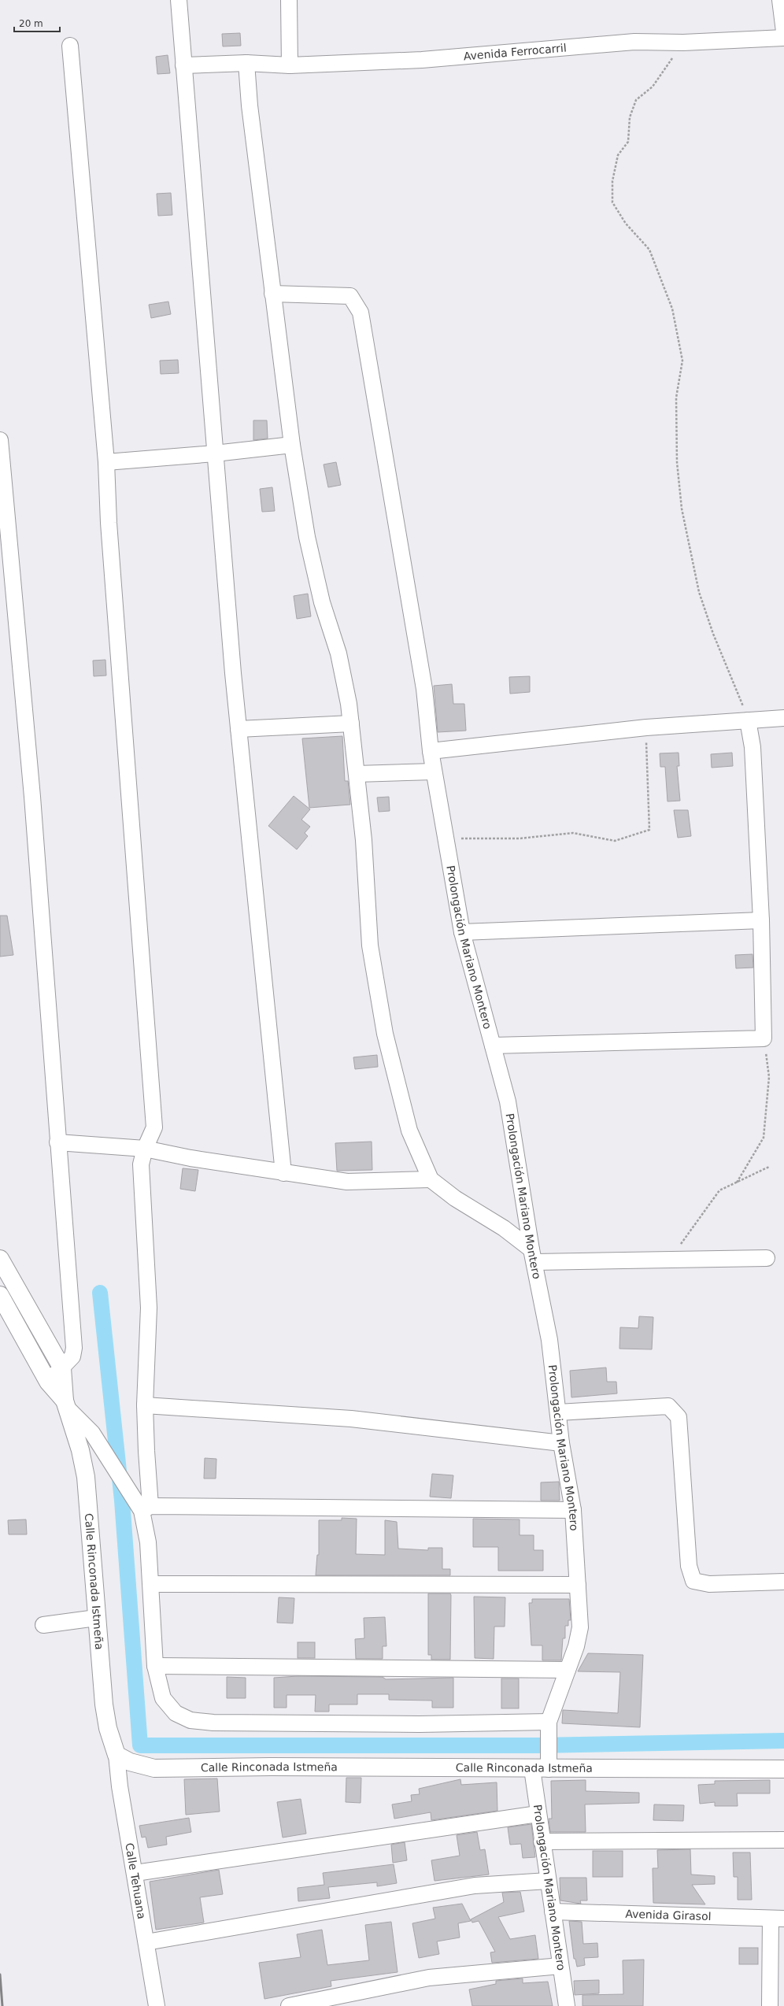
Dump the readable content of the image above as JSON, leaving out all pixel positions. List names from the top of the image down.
{
  "streets": {
    "street": [
      "Avenida Ferrocarril",
      "Prolongación Mariano Montero",
      "Calle Rinconada Istmeña",
      "Calle Tehuana",
      "Avenida Girasol"
    ]
  },
  "crossings": [
    ["Prolongación Mariano Montero", "Calle Rinconada Istmeña"],
    ["Prolongación Mariano Montero", "Avenida Girasol"],
    ["Calle Rinconada Istmeña", "Calle Tehuana"]
  ],
  "scale_bar": "20 m"
}
